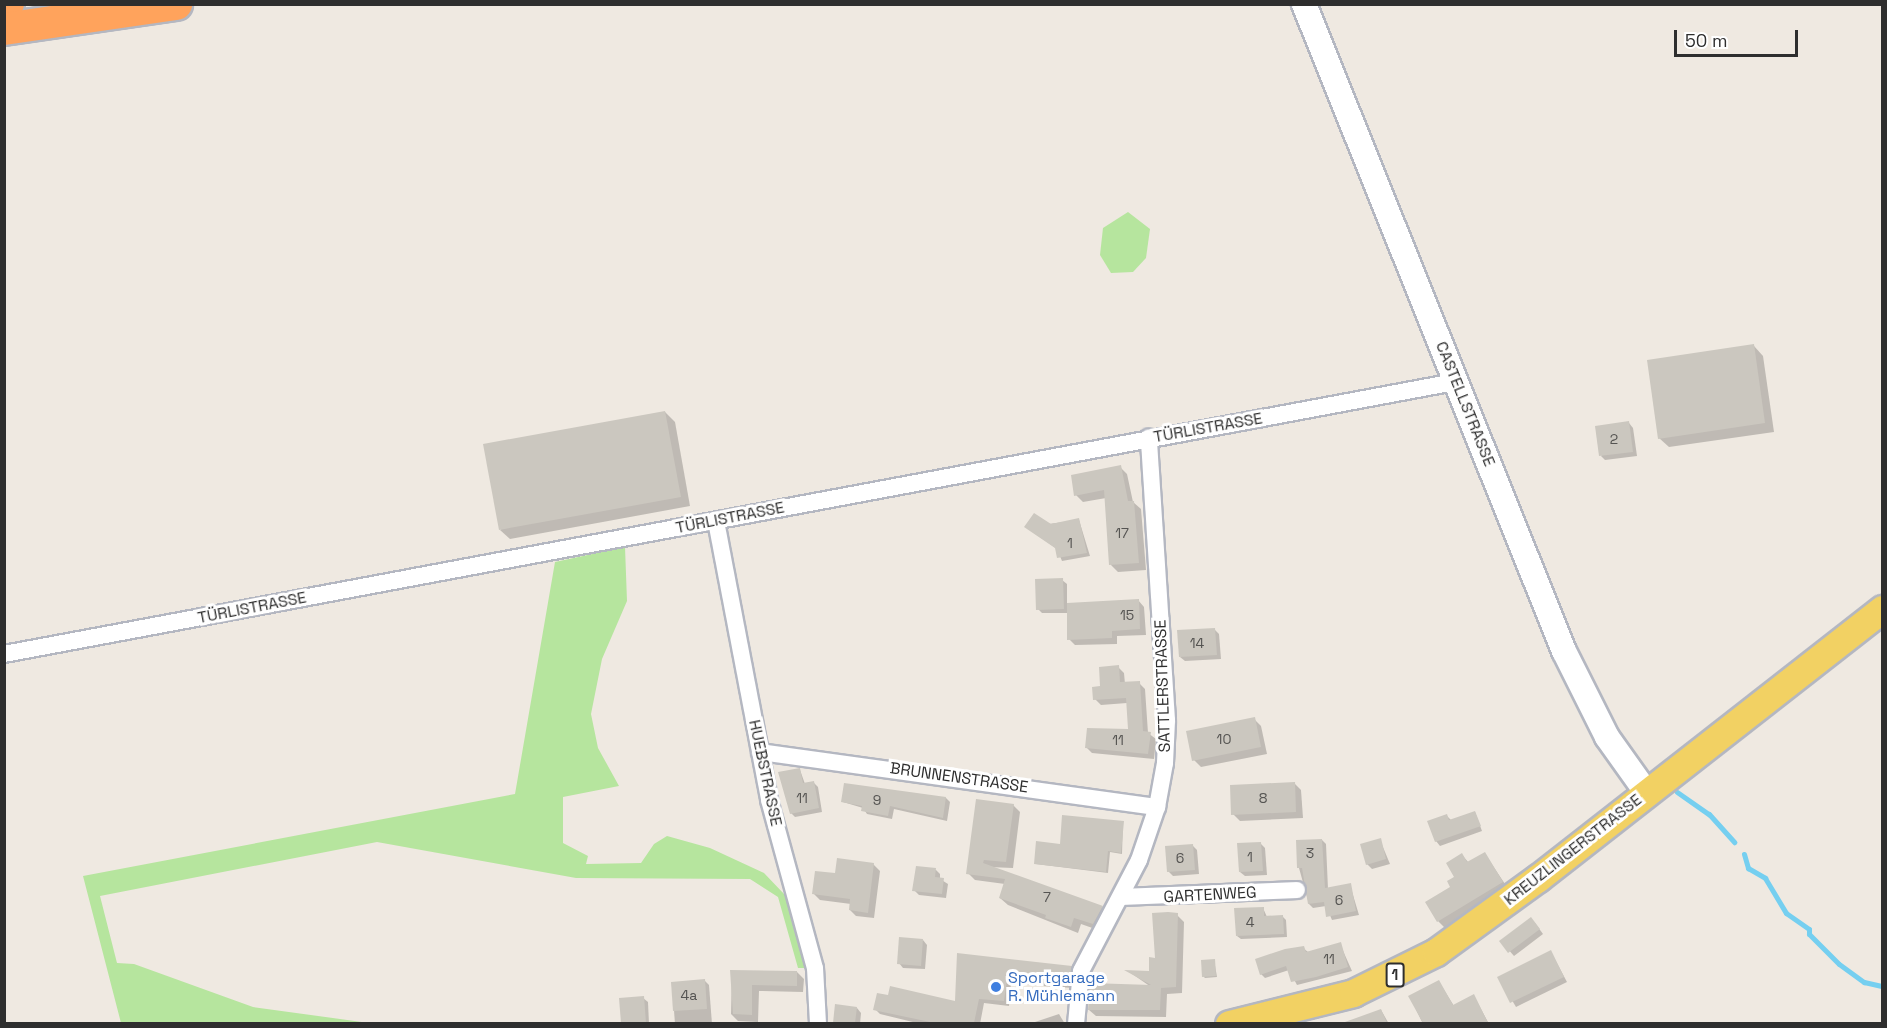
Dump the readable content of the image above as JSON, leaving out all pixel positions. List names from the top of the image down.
{
  "streets": {
    "main road": ["KREUZLINGERSTRASSE", "1"],
    "street": [
      "CASTELLSTRASSE",
      "TÜRLISTRASSE",
      "SATTLERSTRASSE",
      "HUEBSTRASSE",
      "BRUNNENSTRASSE",
      "GARTENWEG"
    ]
  },
  "crossings": [
    ["CASTELLSTRASSE", "TÜRLISTRASSE"],
    ["CASTELLSTRASSE", "KREUZLINGERSTRASSE"],
    ["TÜRLISTRASSE", "SATTLERSTRASSE"],
    ["TÜRLISTRASSE", "HUEBSTRASSE"],
    ["SATTLERSTRASSE", "BRUNNENSTRASSE"],
    ["SATTLERSTRASSE", "GARTENWEG"],
    ["HUEBSTRASSE", "BRUNNENSTRASSE"]
  ],
  "places": ["Sportgarage R. Mühlemann"],
  "house_numbers": [
    "2",
    "17",
    "1",
    "15",
    "14",
    "10",
    "11",
    "11",
    "8",
    "9",
    "3",
    "1",
    "6",
    "7",
    "6",
    "4",
    "11",
    "4a"
  ],
  "scale_bar": "50 m"
}
